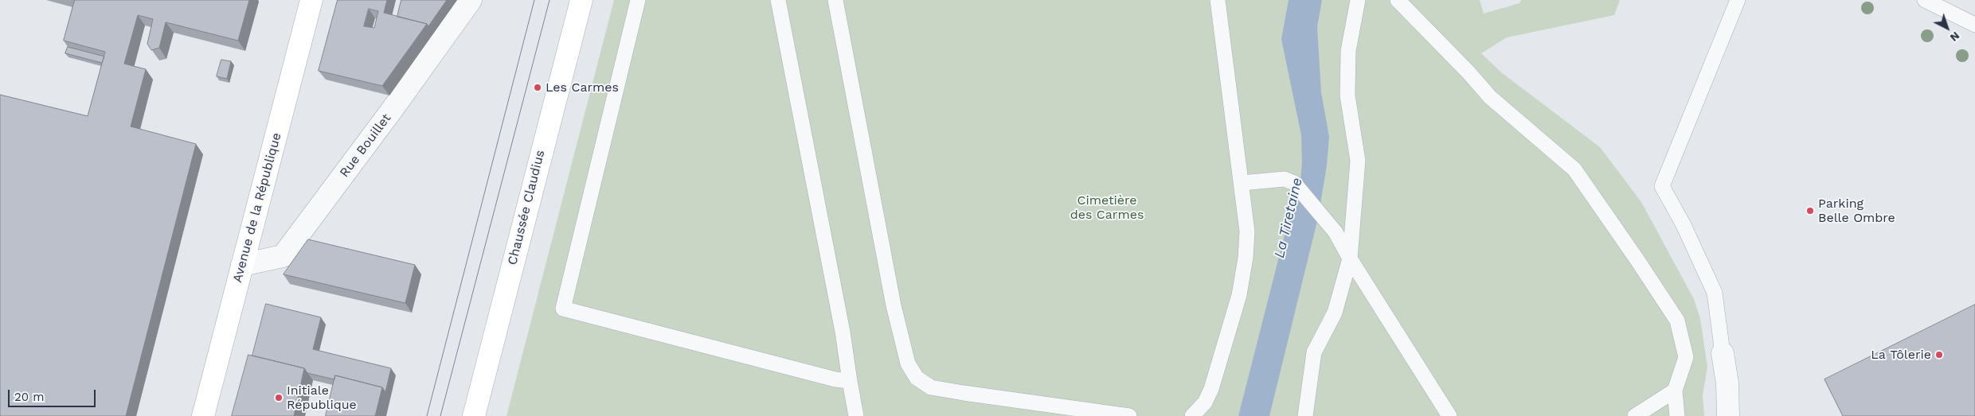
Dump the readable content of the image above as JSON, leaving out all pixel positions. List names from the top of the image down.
{
  "streets": {
    "main road": ["Avenue de la République", "Chaussée Claudius"],
    "street": ["Rue Bouillet"]
  },
  "crossings": [
    ["Rue Bouillet", "Avenue de la République"]
  ],
  "water": ["La Tiretaine"],
  "parks": ["Cimetière des Carmes"],
  "places": [
    "Les Carmes",
    "Parking Belle Ombre",
    "La Tôlerie",
    "Initiale République"
  ],
  "scale_bar": "20 m",
  "north": "bottom right"
}
